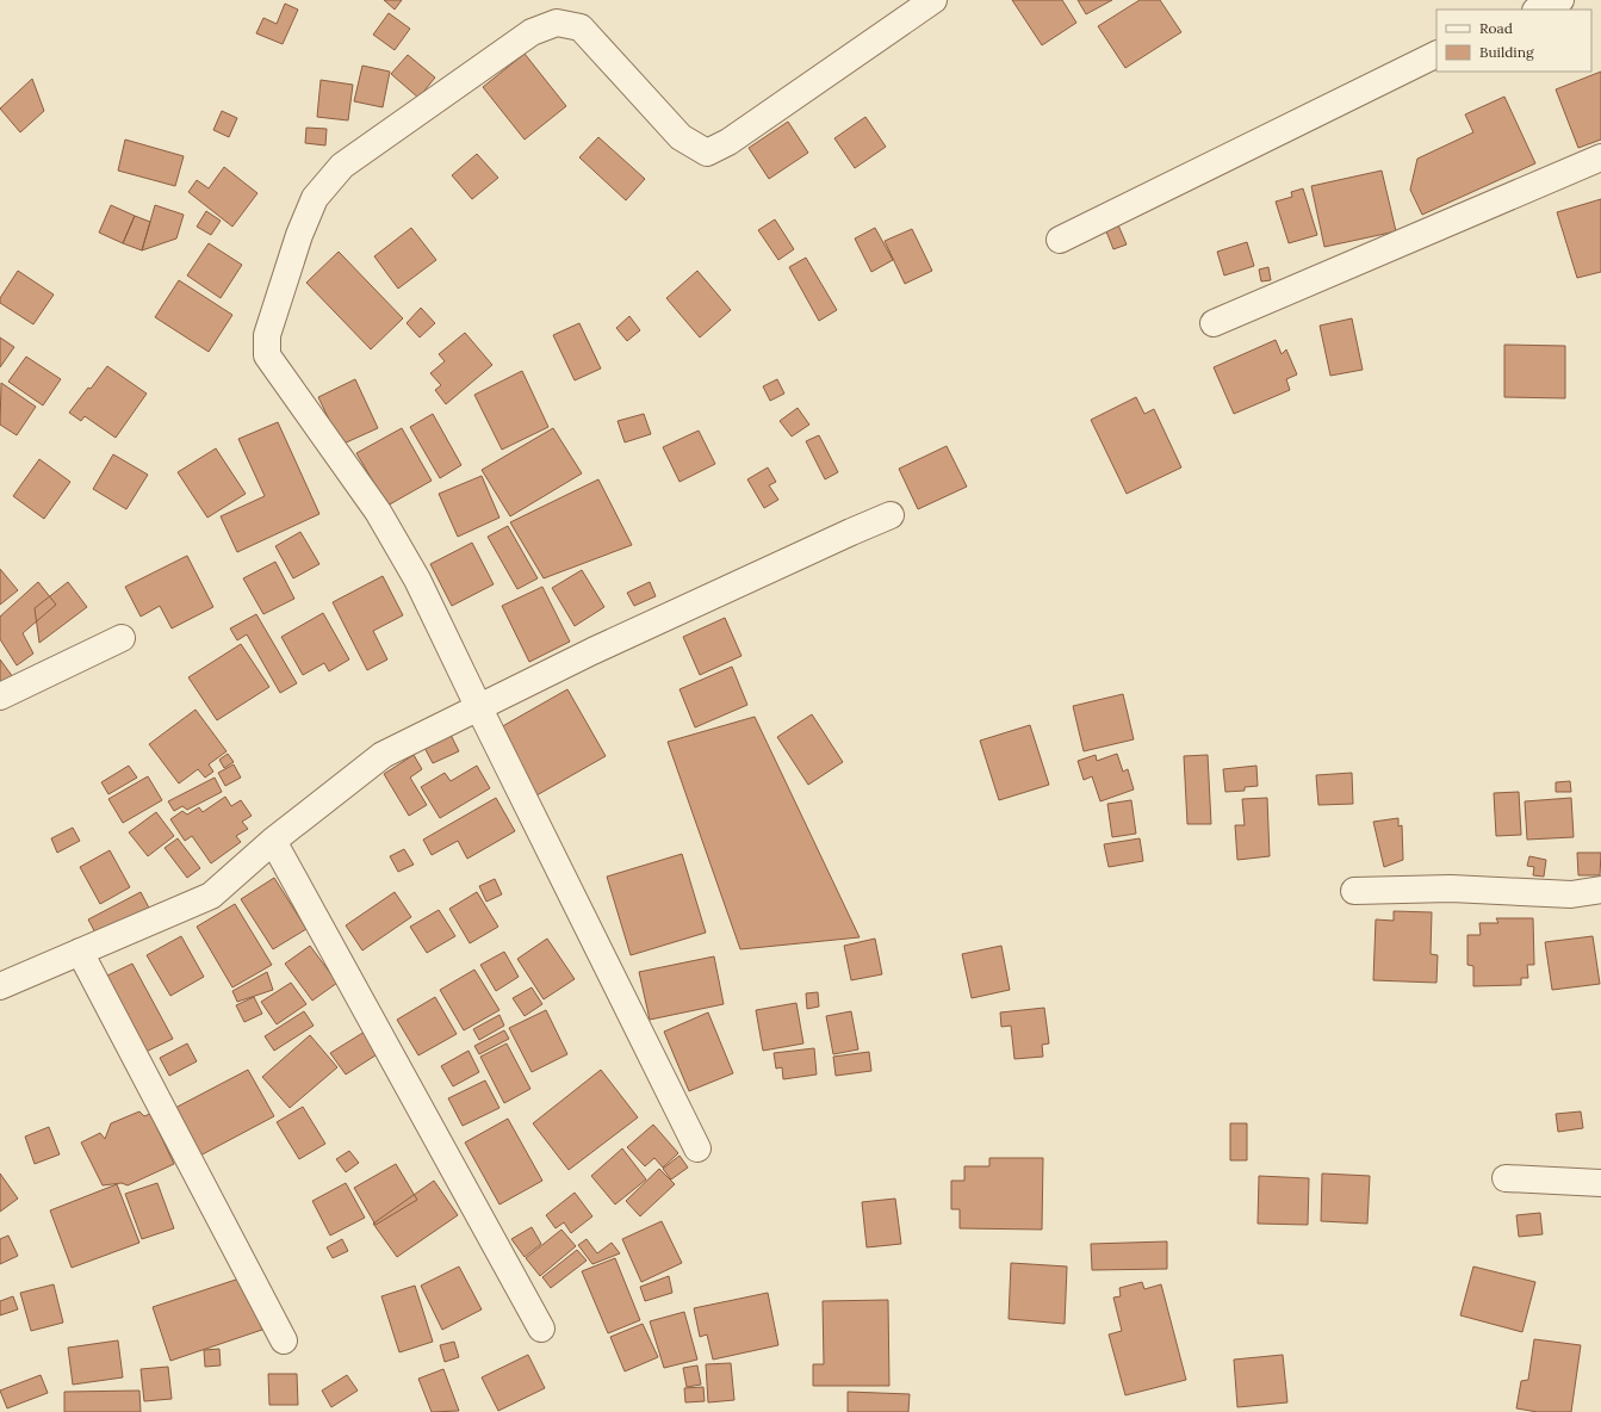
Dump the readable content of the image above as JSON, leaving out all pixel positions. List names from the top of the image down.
{
  "legend": ["Road", "Building"]
}
